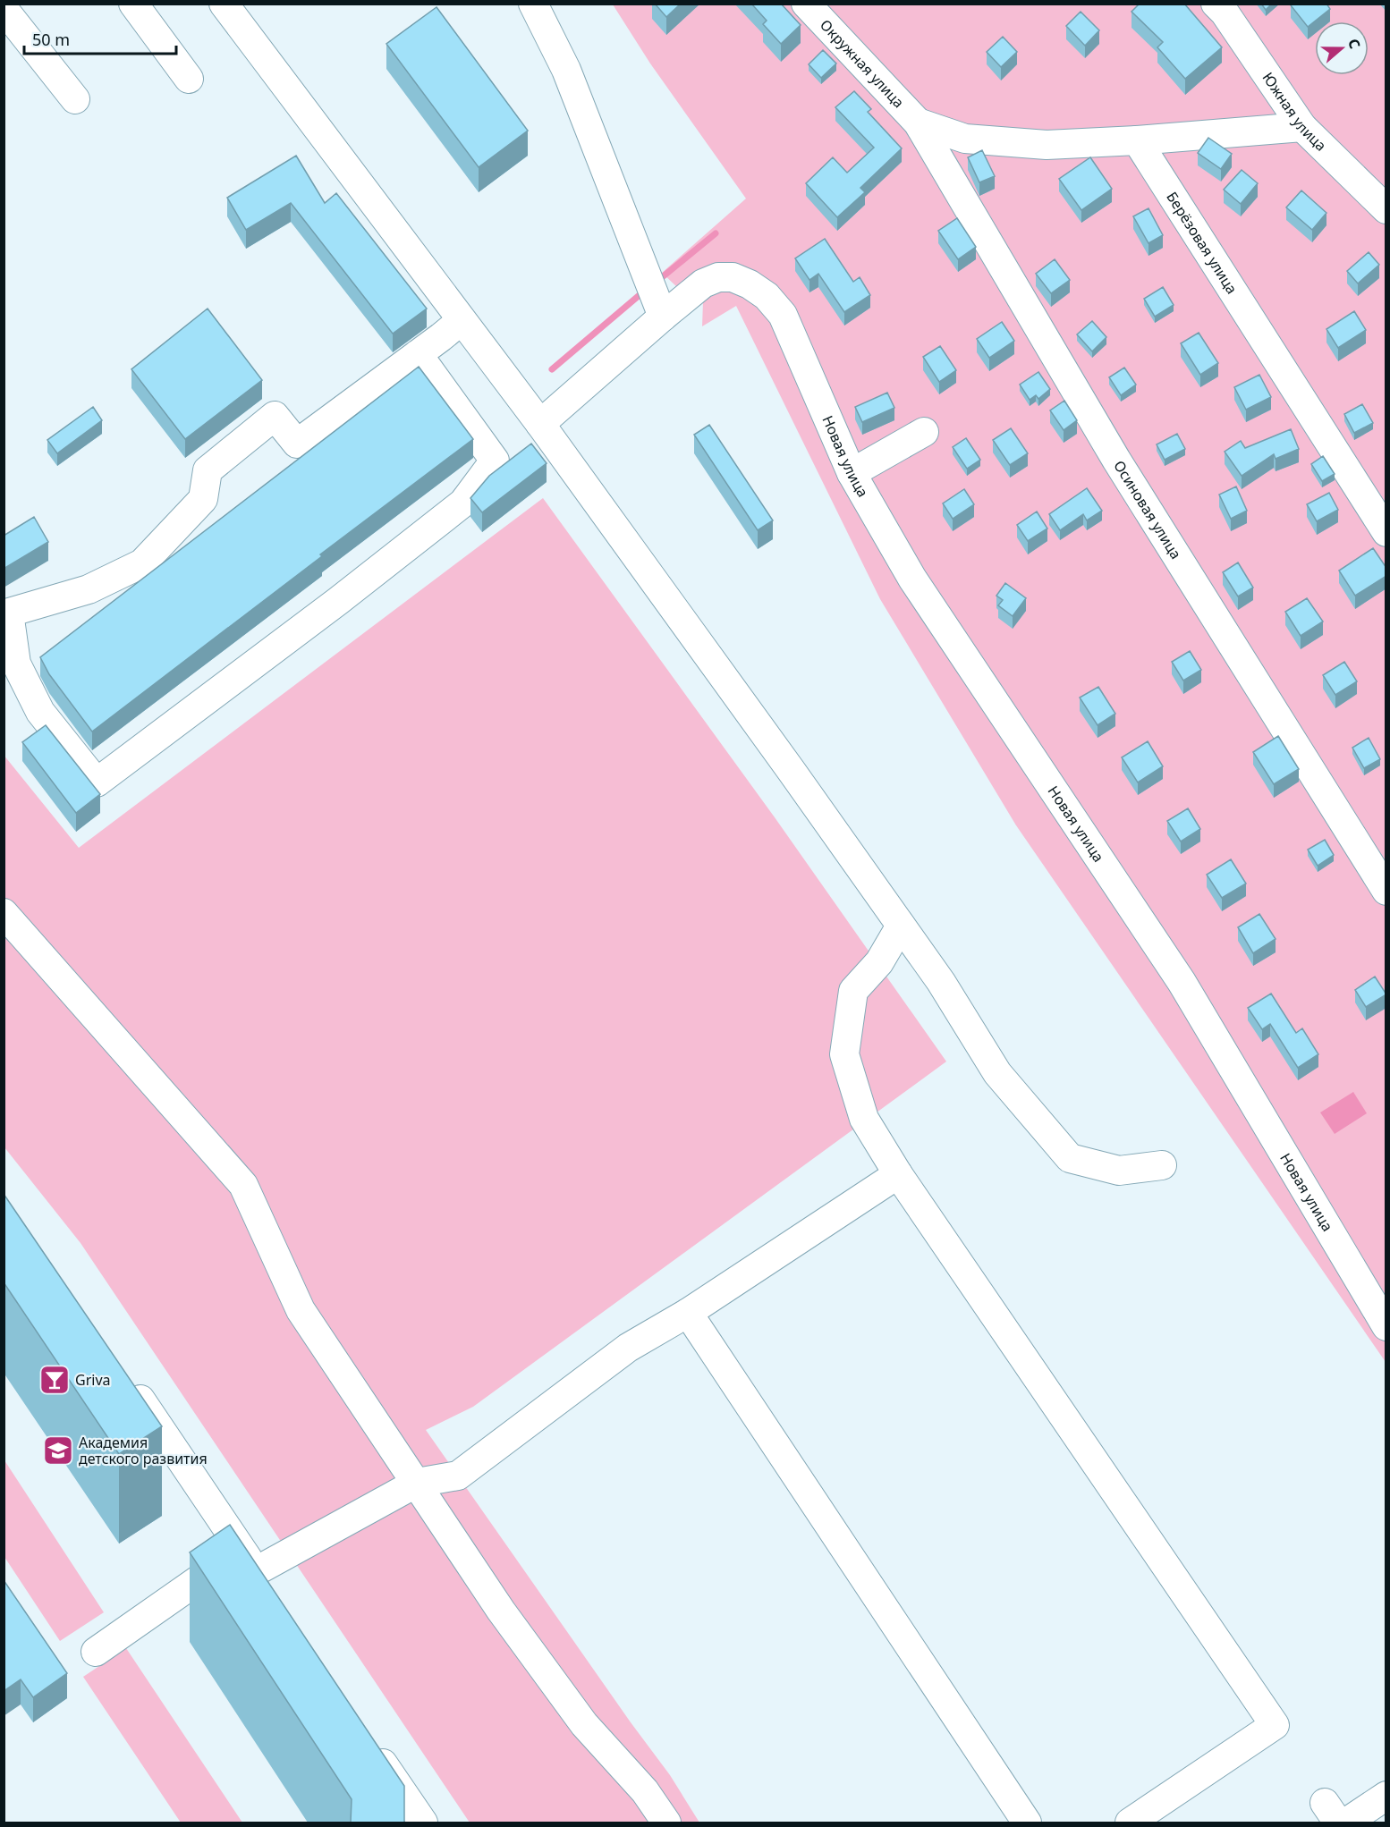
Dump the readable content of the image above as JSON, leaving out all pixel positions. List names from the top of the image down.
{
  "streets": {
    "street": [
      "Окружная улица",
      "Южная улица",
      "Берёзовая улица",
      "Новая улица",
      "Осиновая улица"
    ]
  },
  "crossings": [
    ["Окружная улица", "Осиновая улица"]
  ],
  "places": {
    "bar": ["Griva"],
    "school or university": ["Академия детского развития"]
  },
  "scale_bar": "50 m",
  "north": "right"
}
